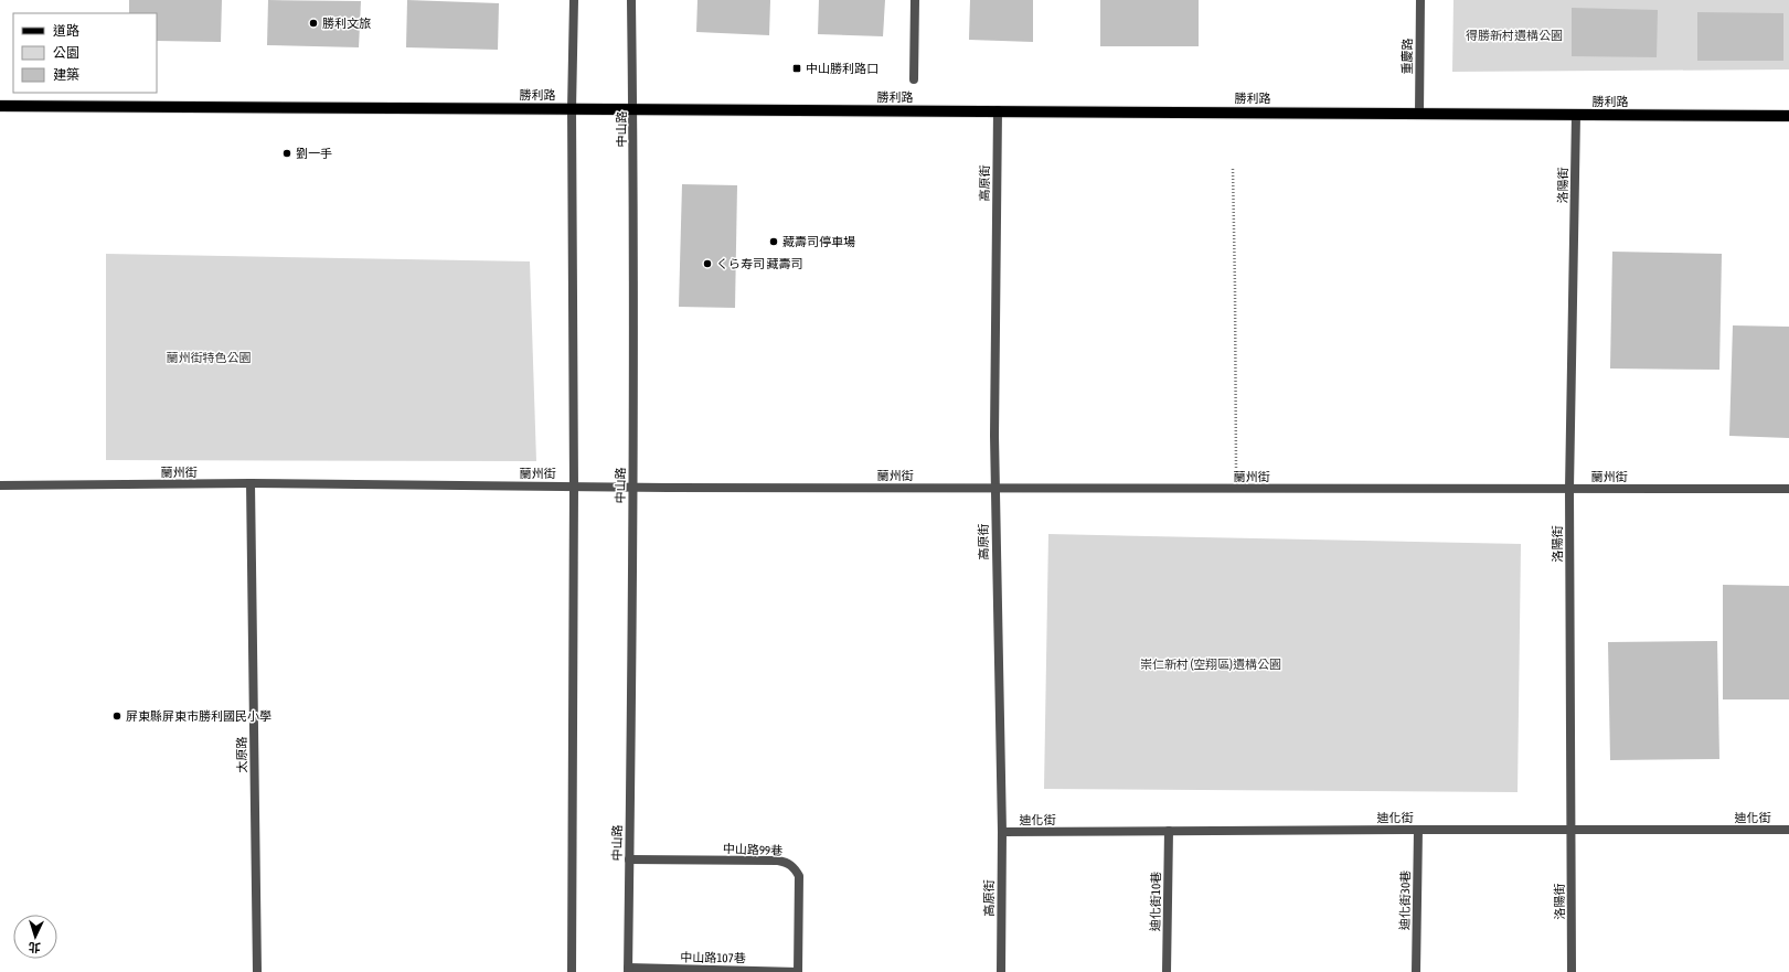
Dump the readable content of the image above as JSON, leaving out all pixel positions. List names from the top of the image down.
{
  "streets": {
    "main road": ["勝利路"],
    "street": [
      "重慶路",
      "中山路",
      "高原街",
      "洛陽街",
      "蘭州街",
      "太原路",
      "迪化街",
      "中山路99巷",
      "迪化街30巷",
      "迪化街10巷",
      "中山路107巷"
    ]
  },
  "crossings": [
    ["重慶路", "勝利路"],
    ["勝利路", "中山路"],
    ["勝利路", "高原街"],
    ["勝利路", "洛陽街"],
    ["中山路", "蘭州街"],
    ["中山路", "中山路99巷"],
    ["中山路", "中山路107巷"],
    ["高原街", "蘭州街"],
    ["高原街", "迪化街"],
    ["洛陽街", "蘭州街"],
    ["洛陽街", "迪化街"],
    ["蘭州街", "太原路"],
    ["迪化街", "迪化街30巷"],
    ["迪化街", "迪化街10巷"],
    ["中山路99巷", "中山路107巷"]
  ],
  "parks": ["得勝新村遺構公園", "蘭州街特色公園", "崇仁新村 (空翔區)遺構公園"],
  "places": {
    "other": [
      "勝利文旅",
      "劉一手",
      "藏壽司停車場",
      "くら寿司 藏壽司",
      "屏東縣屏東市勝利國民小學"
    ],
    "transit": ["中山勝利路口"]
  },
  "legend": ["道路", "公園", "建築"],
  "north": "bottom"
}
